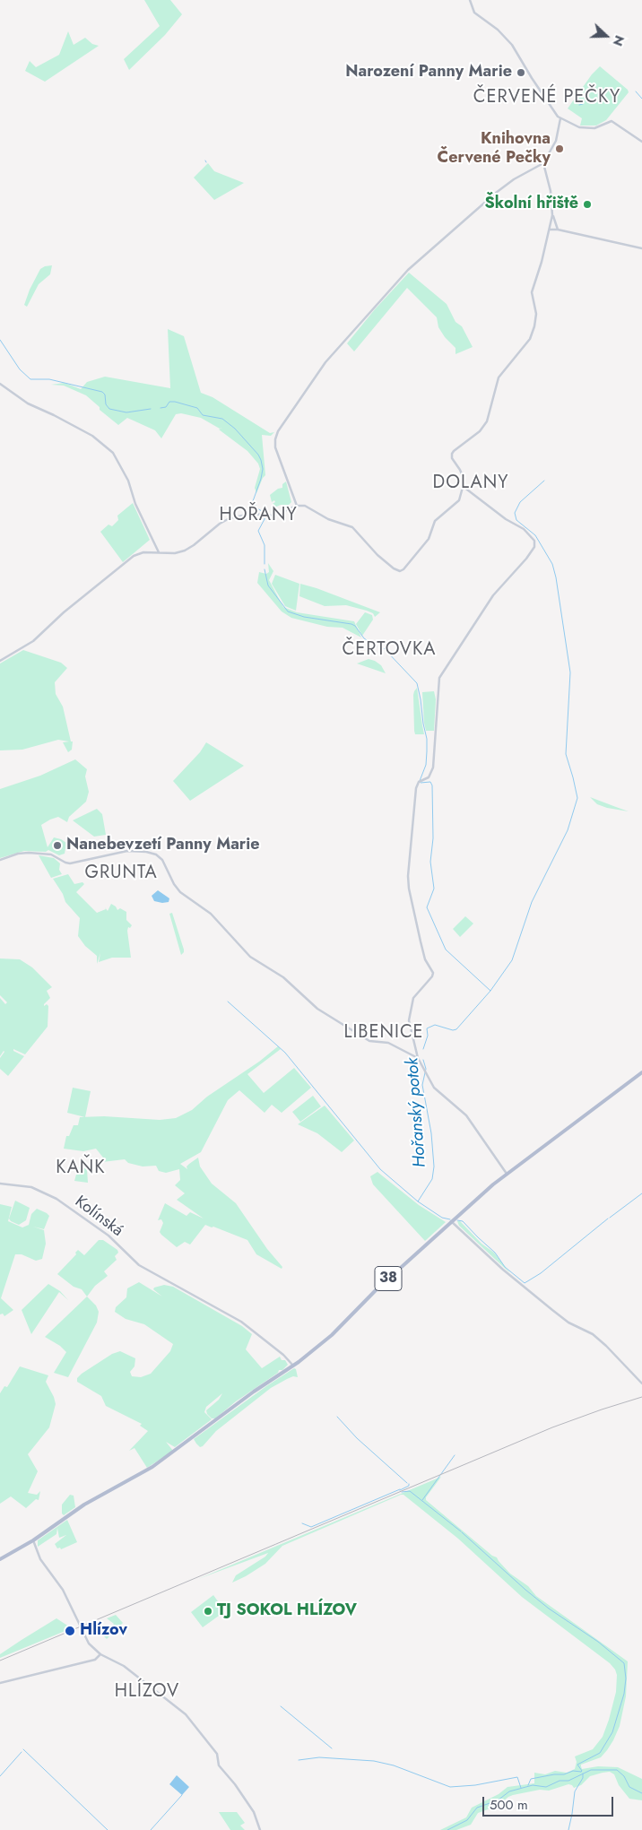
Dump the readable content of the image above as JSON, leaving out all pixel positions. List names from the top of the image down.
{
  "streets": {
    "main road": ["38"],
    "street": ["Kolínská"]
  },
  "crossings": [
    ["Kolínská", "38"]
  ],
  "districts": [
    "ČERVENÉ PEČKY",
    "DOLANY",
    "HOŘANY",
    "ČERTOVKA",
    "GRUNTA",
    "LIBENICE",
    "KAŇK",
    "HLÍZOV"
  ],
  "water": ["Hořanský potok"],
  "places": [
    "Narození Panny Marie",
    "Knihovna Červené Pečky",
    "Školní hřiště",
    "Nanebevzetí Panny Marie",
    "TJ SOKOL HLÍZOV",
    "Hlízov"
  ],
  "scale_bar": "500 m",
  "north": "right"
}
